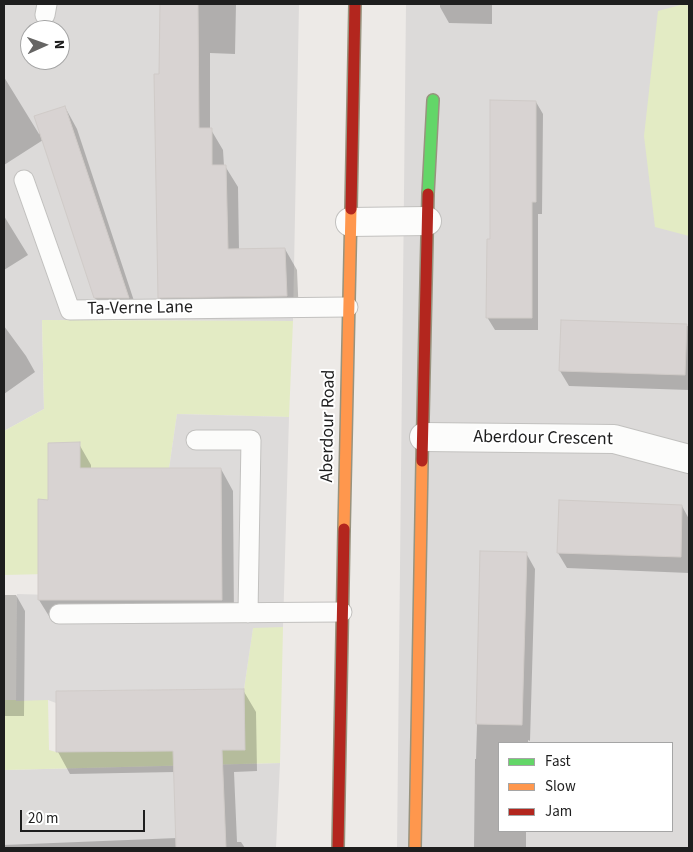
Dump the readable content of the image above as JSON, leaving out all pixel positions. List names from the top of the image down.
{
  "streets": {
    "main road": ["Aberdour Road"],
    "street": ["Aberdour Crescent"],
    "lane": ["Ta-Verne Lane"]
  },
  "crossings": [
    ["Ta-Verne Lane", "Aberdour Road"]
  ],
  "legend": ["Fast", "Slow", "Jam"],
  "scale_bar": "20 m",
  "north": "right"
}
